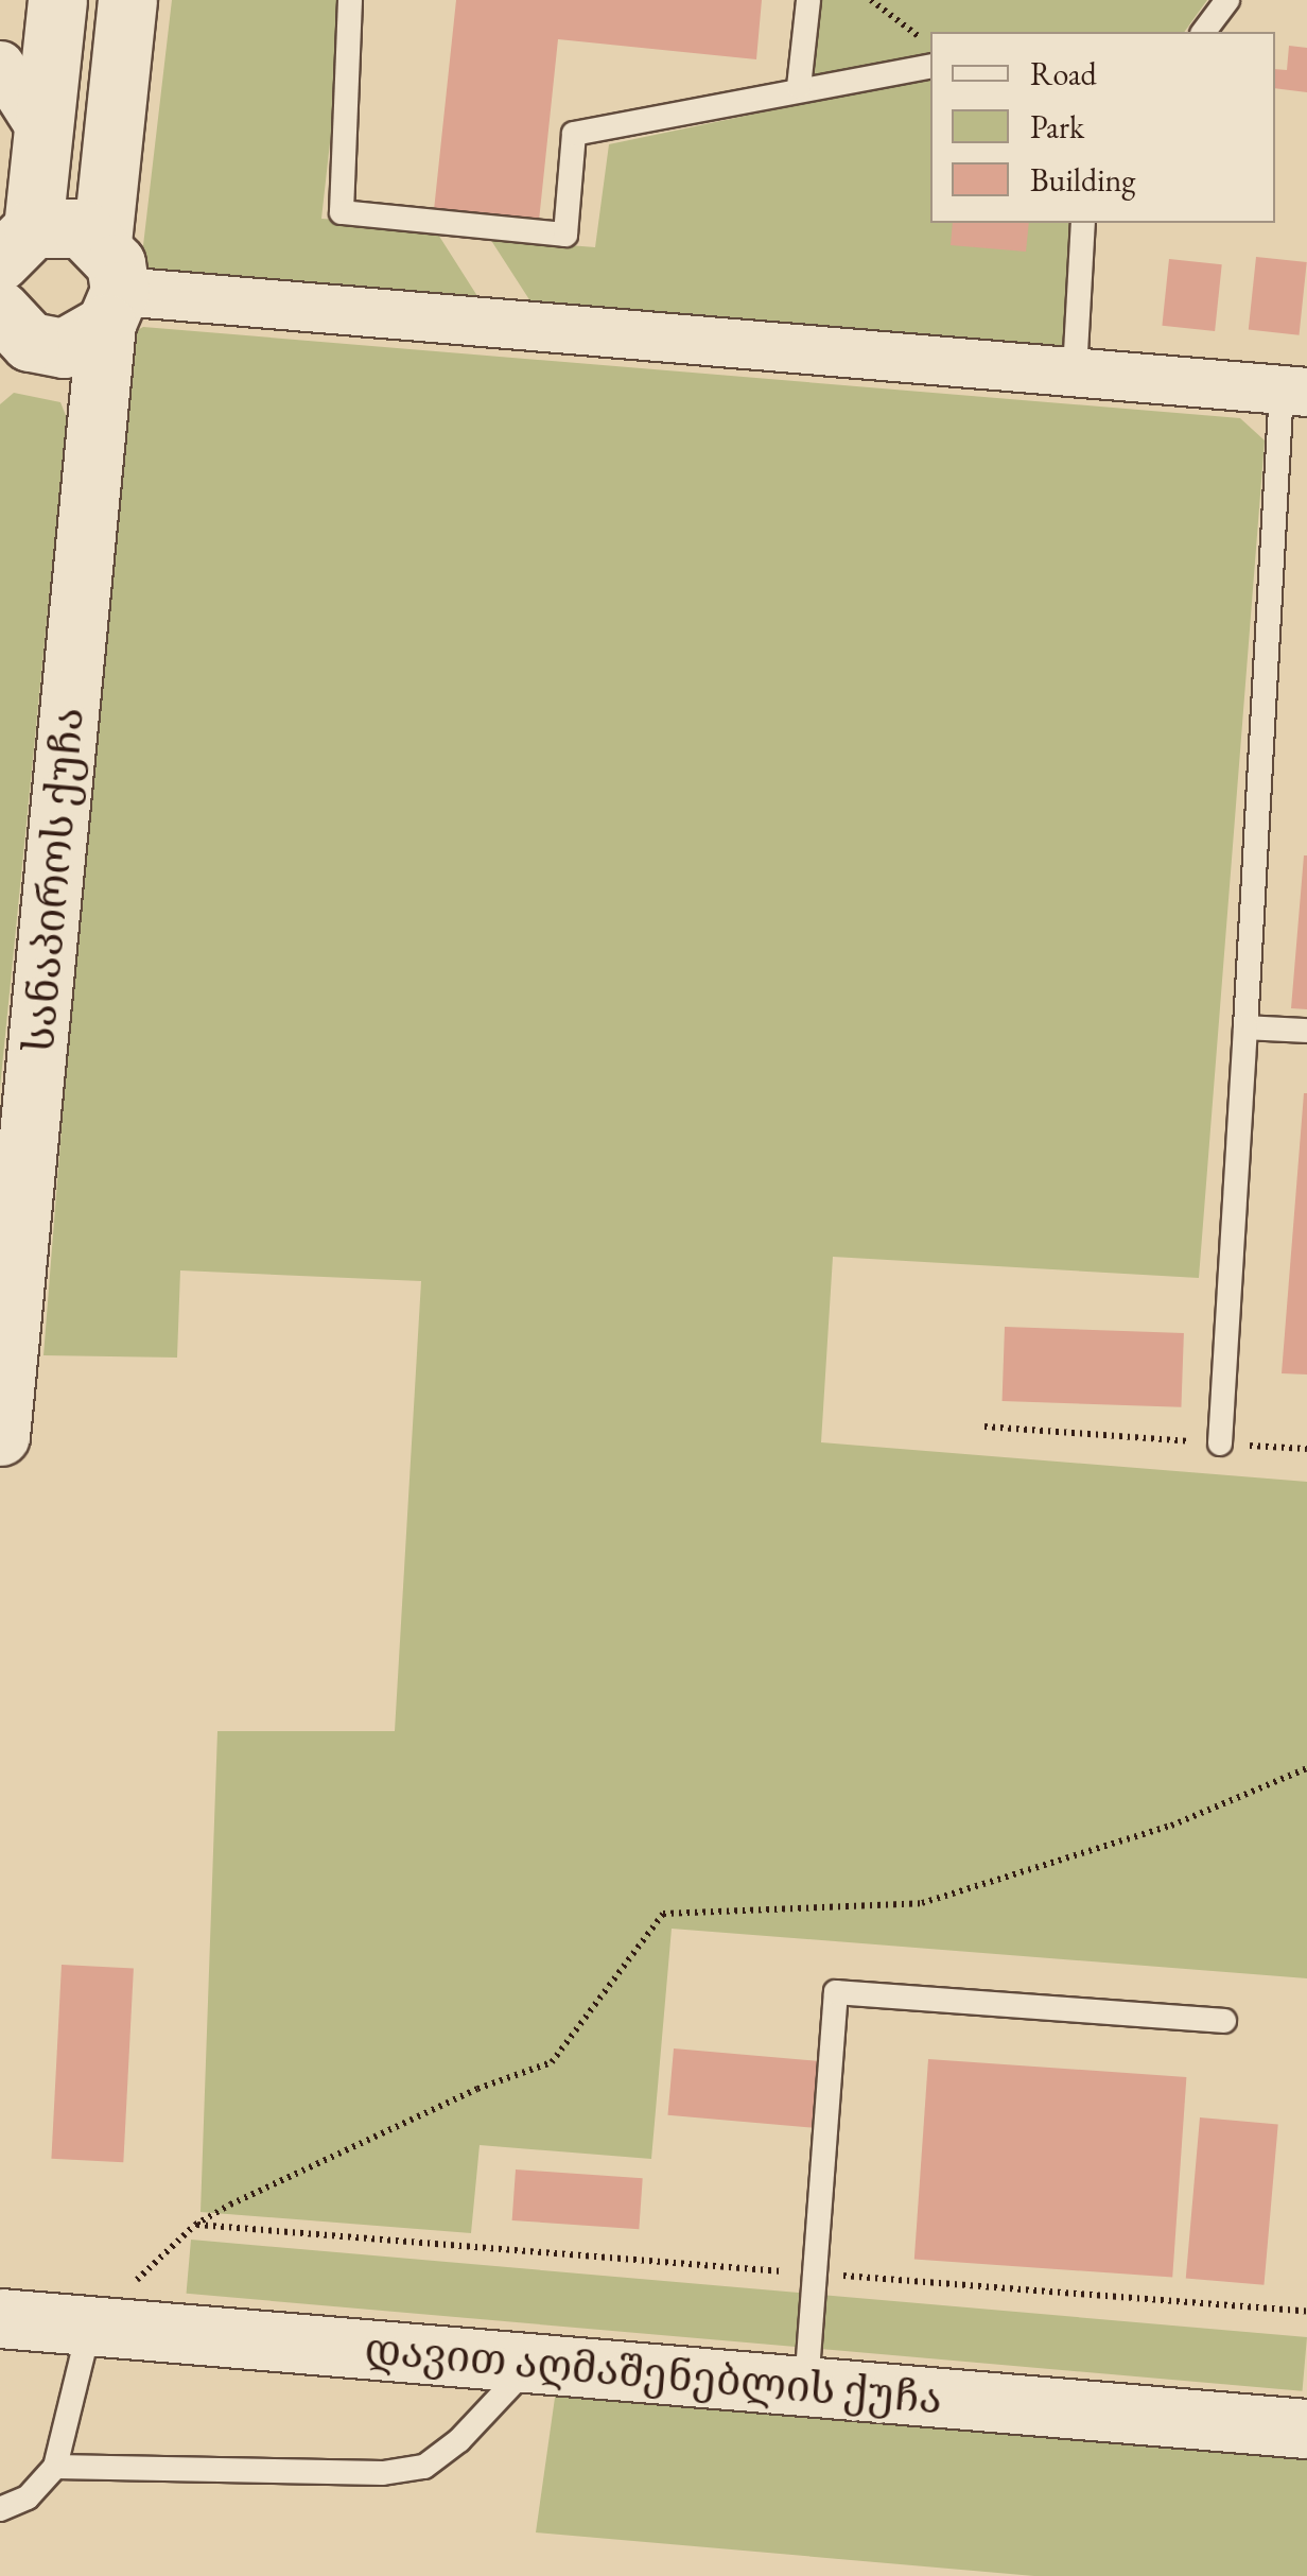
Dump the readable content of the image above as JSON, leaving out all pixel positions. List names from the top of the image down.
{
  "streets": {
    "main road": ["სანაპიროს ქუჩა", "დავით აღმაშენებლის ქუჩა"]
  },
  "legend": ["Road", "Park", "Building"]
}
